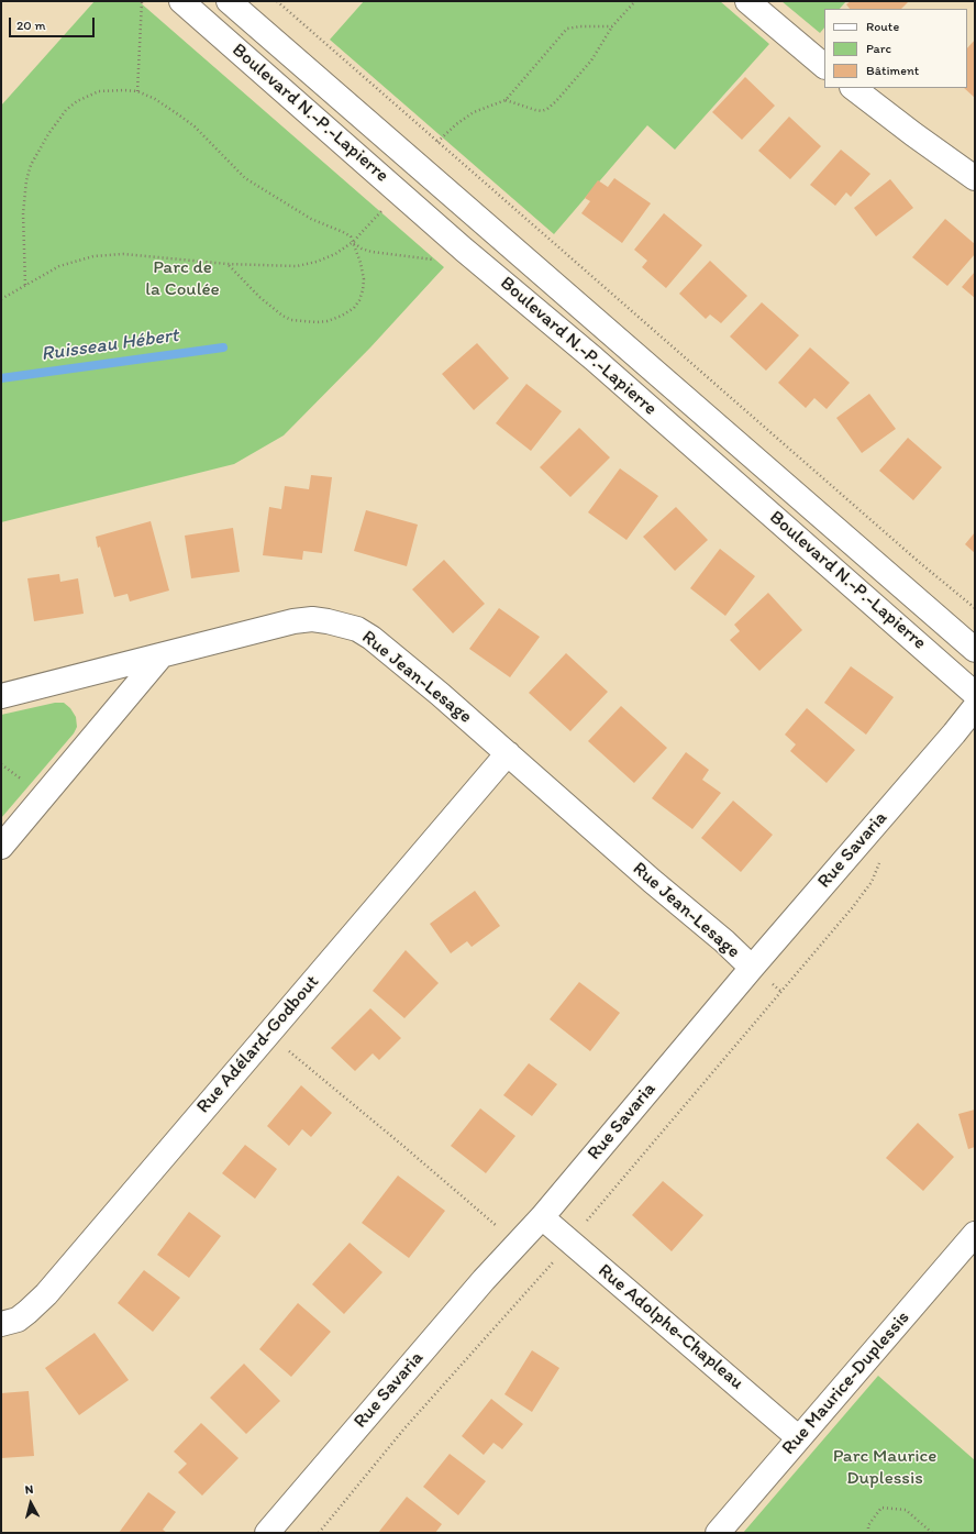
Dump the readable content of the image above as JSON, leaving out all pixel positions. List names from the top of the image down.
{
  "streets": {
    "street": [
      "Boulevard N.-P.-Lapierre",
      "Rue Jean-Lesage",
      "Rue Savaria",
      "Rue Adélard-Godbout",
      "Rue Adolphe-Chapleau",
      "Rue Maurice-Duplessis"
    ]
  },
  "crossings": [
    ["Rue Jean-Lesage", "Rue Savaria"],
    ["Rue Jean-Lesage", "Rue Adélard-Godbout"],
    ["Rue Savaria", "Rue Adolphe-Chapleau"],
    ["Rue Adolphe-Chapleau", "Rue Maurice-Duplessis"]
  ],
  "water": ["Ruisseau Hébert"],
  "parks": ["Parc de la Coulée", "Parc Maurice Duplessis"],
  "legend": ["Route", "Parc", "Bâtiment"],
  "scale_bar": "20 m",
  "north": "top"
}
